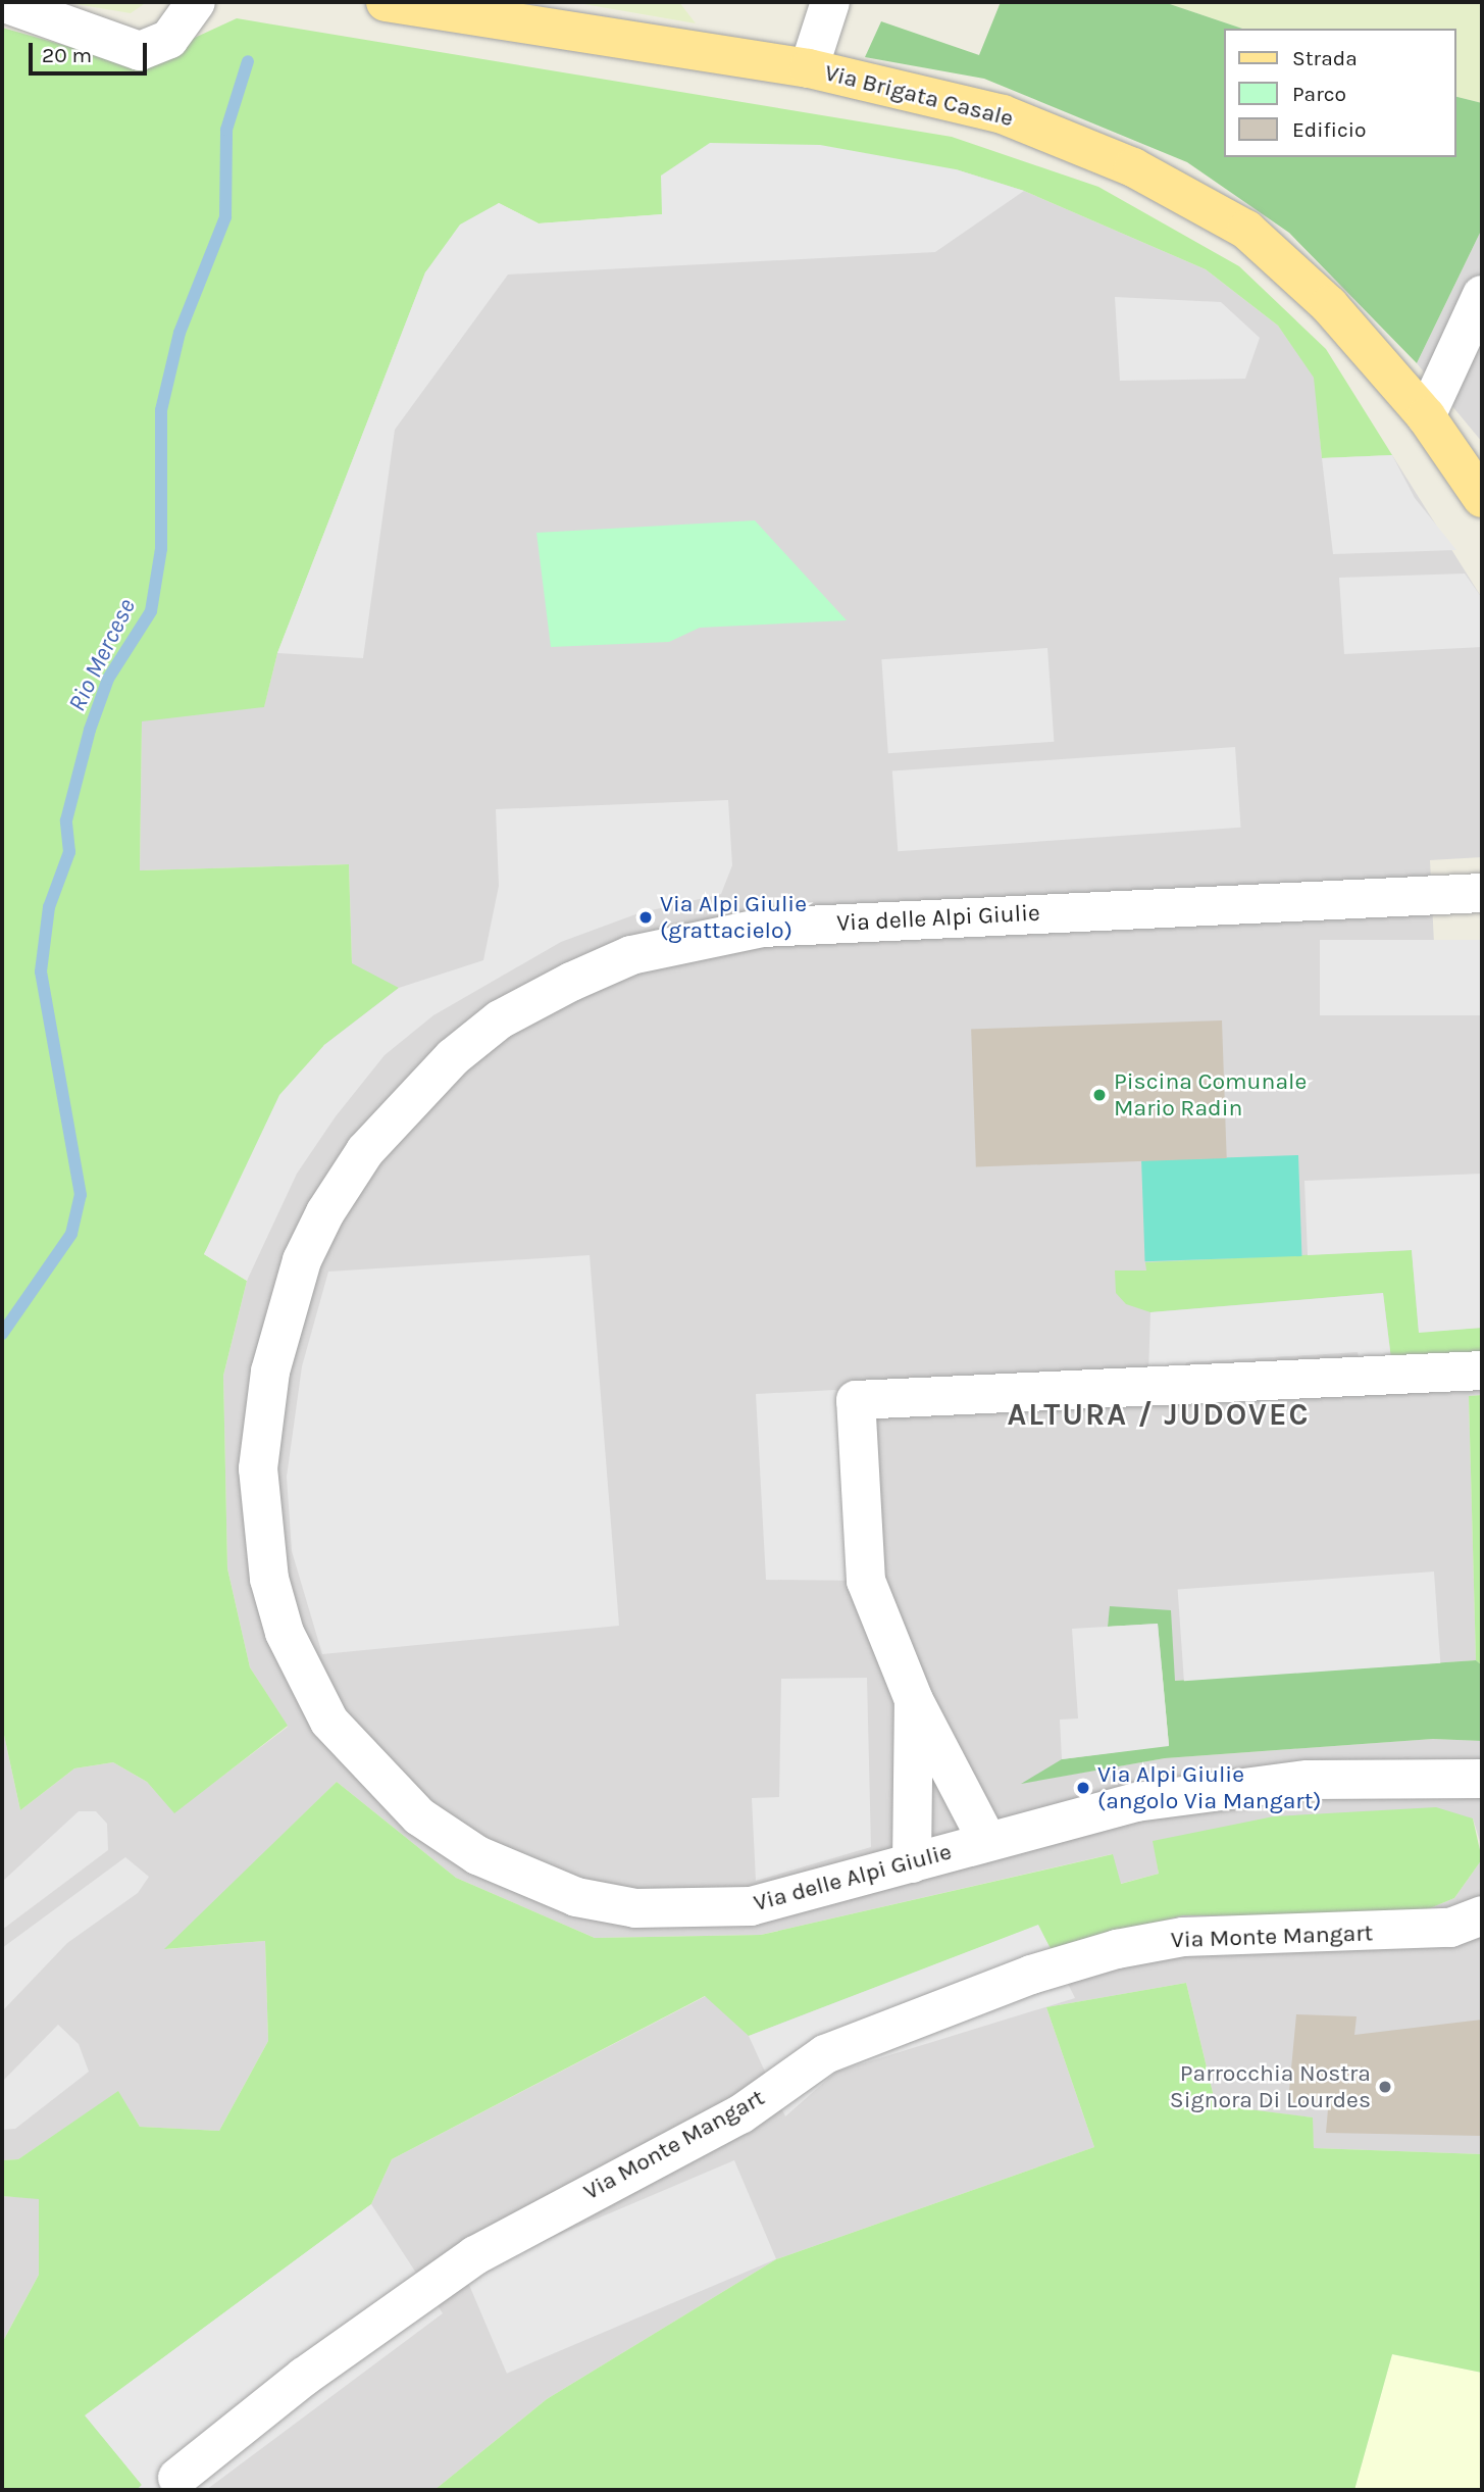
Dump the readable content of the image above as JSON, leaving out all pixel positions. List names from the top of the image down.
{
  "streets": {
    "main road": ["Via Brigata Casale"],
    "street": ["Via delle Alpi Giulie", "Via Monte Mangart"]
  },
  "districts": ["ALTURA / JUDOVEC"],
  "water": ["Rio Mercese"],
  "places": [
    "Via Alpi Giulie (grattacielo)",
    "Piscina Comunale Mario Radin",
    "Via Alpi Giulie (angolo Via Mangart)",
    "Parrocchia Nostra Signora Di Lourdes"
  ],
  "legend": ["Strada", "Parco", "Edificio"],
  "scale_bar": "20 m"
}
